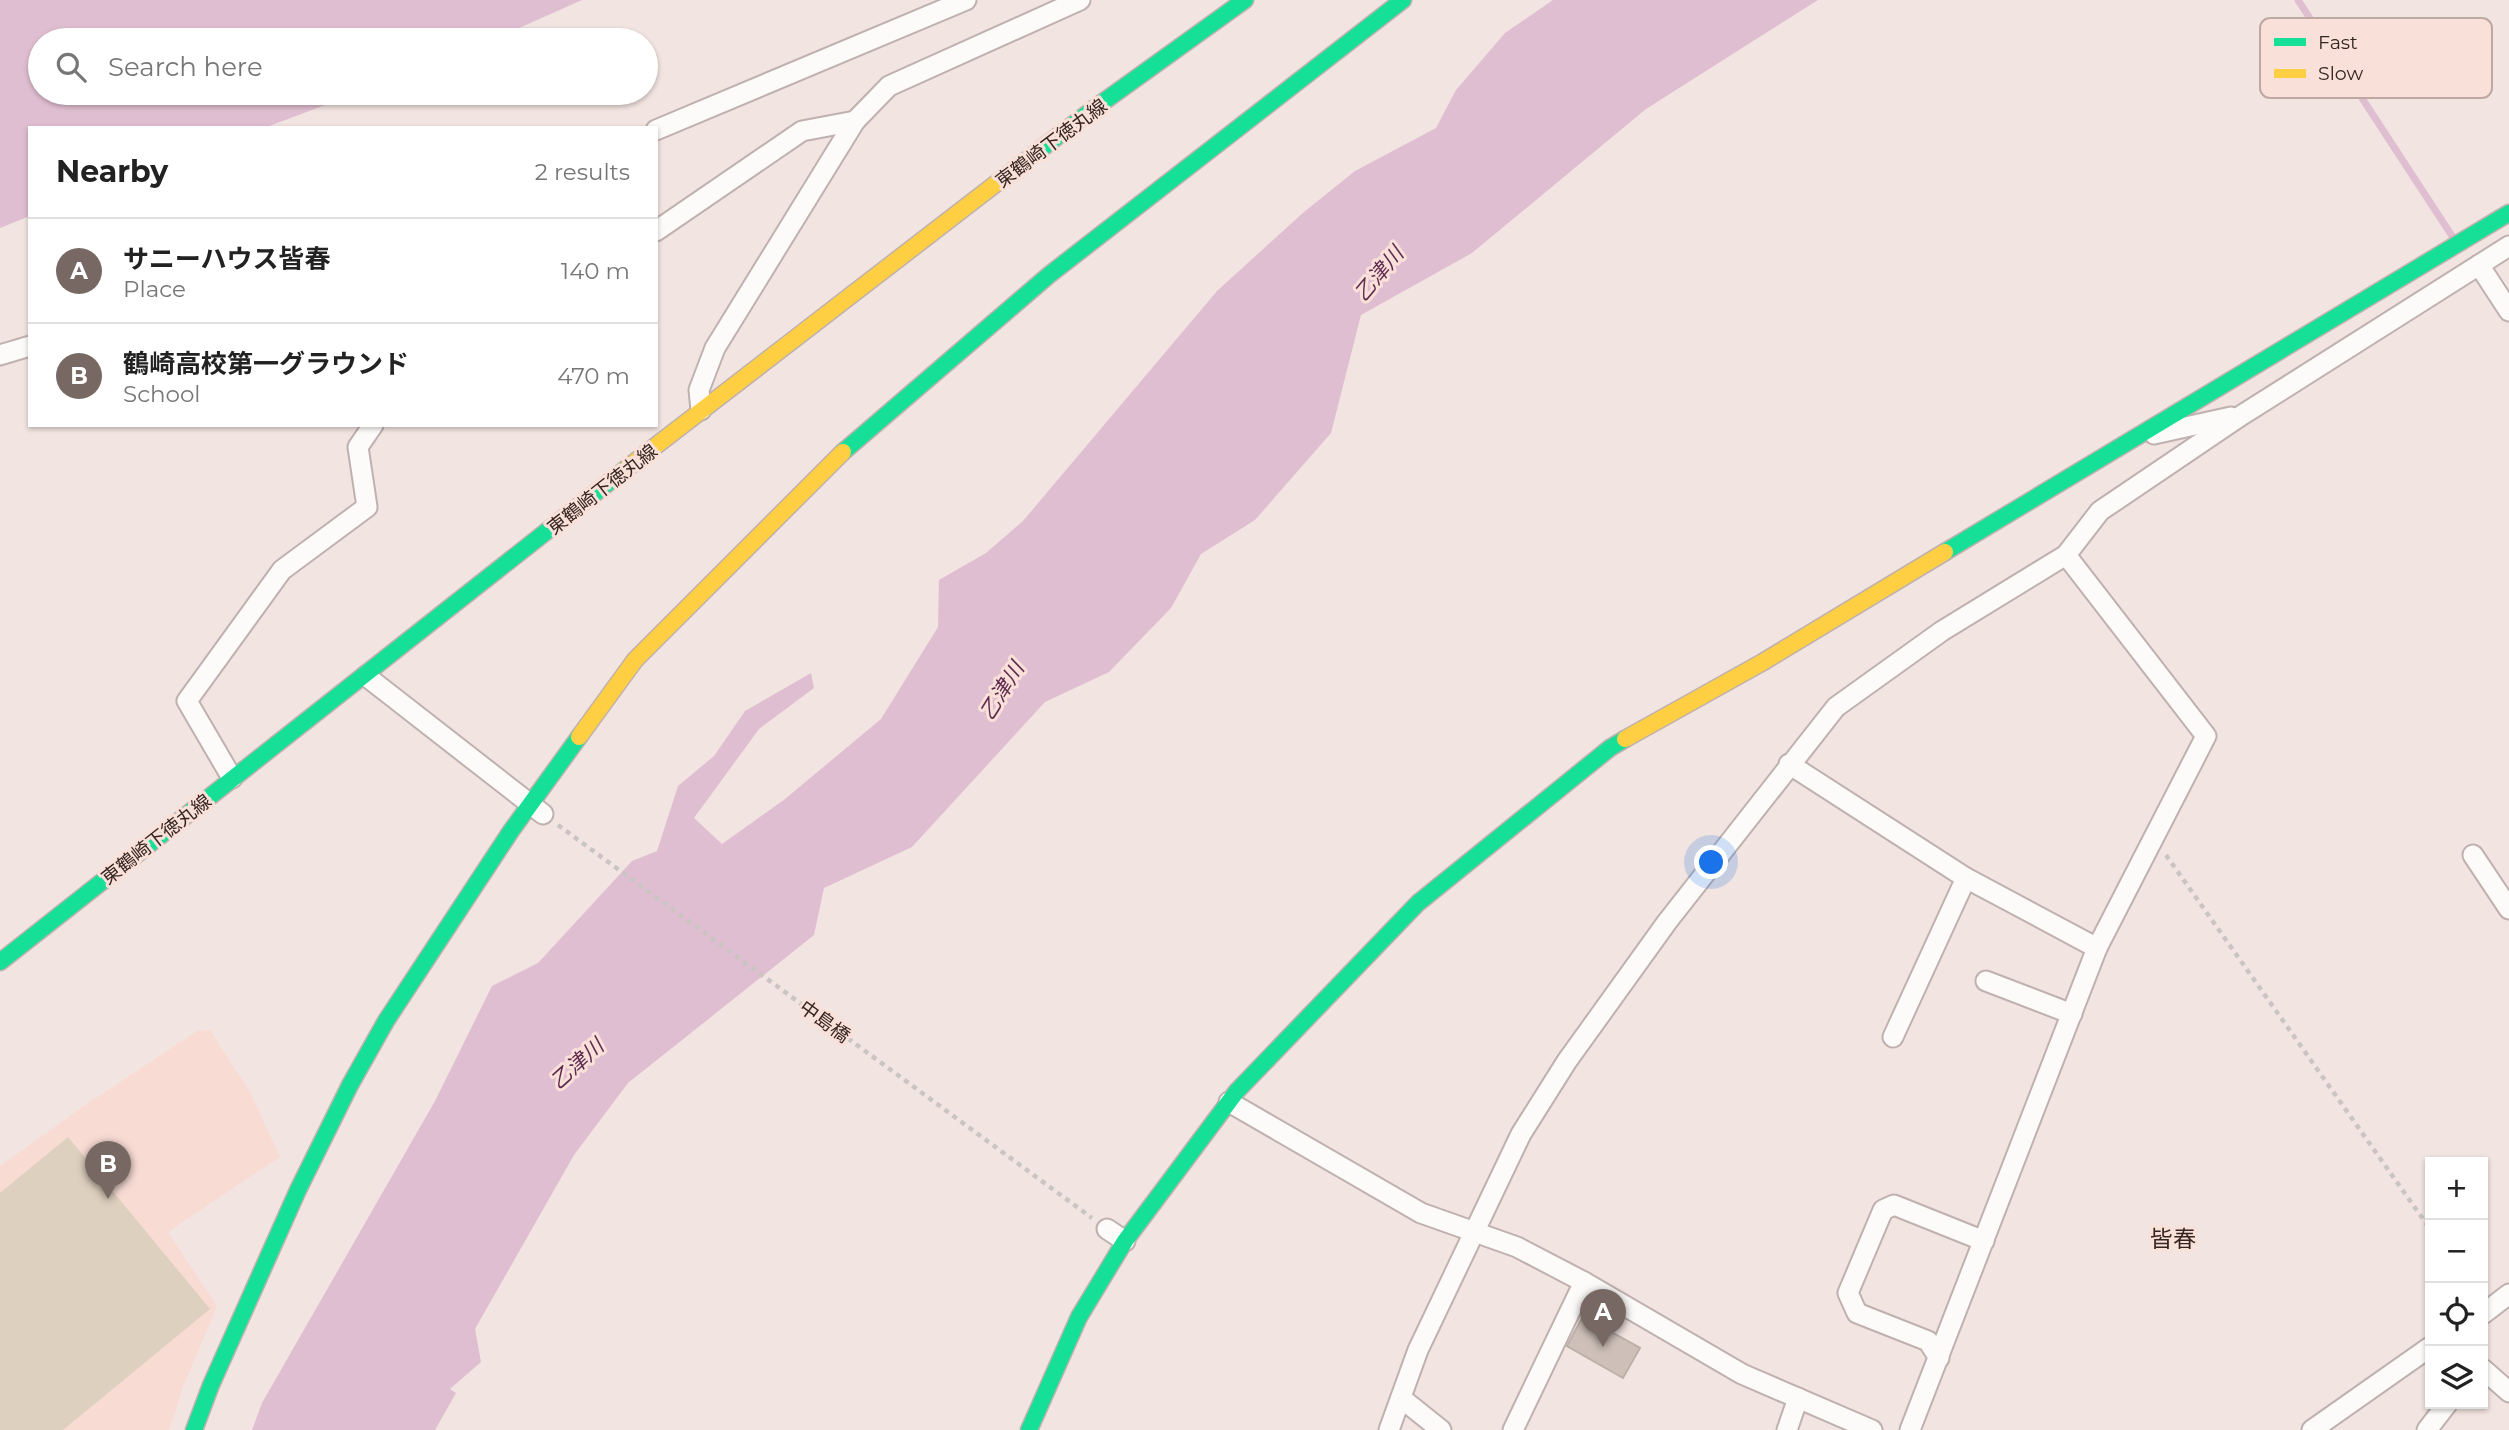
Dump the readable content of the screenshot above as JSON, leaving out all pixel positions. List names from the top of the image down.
{
  "streets": {
    "street": ["東鶴崎下徳丸線"],
    "path": ["中島橋"]
  },
  "districts": ["皆春"],
  "water": ["乙津川"],
  "legend": ["Fast", "Slow"],
  "page": {
    "search": "Search here",
    "heading": ["Nearby", "2 results"],
    "list": [
      {
        "mark": "A",
        "name": "サニーハウス皆春",
        "note": "Place",
        "value": "140 m"
      },
      {
        "mark": "B",
        "name": "鶴崎高校第一グラウンド",
        "note": "School",
        "value": "470 m"
      }
    ],
    "pins": ["B", "A"],
    "map_buttons": ["+", "−"]
  }
}
